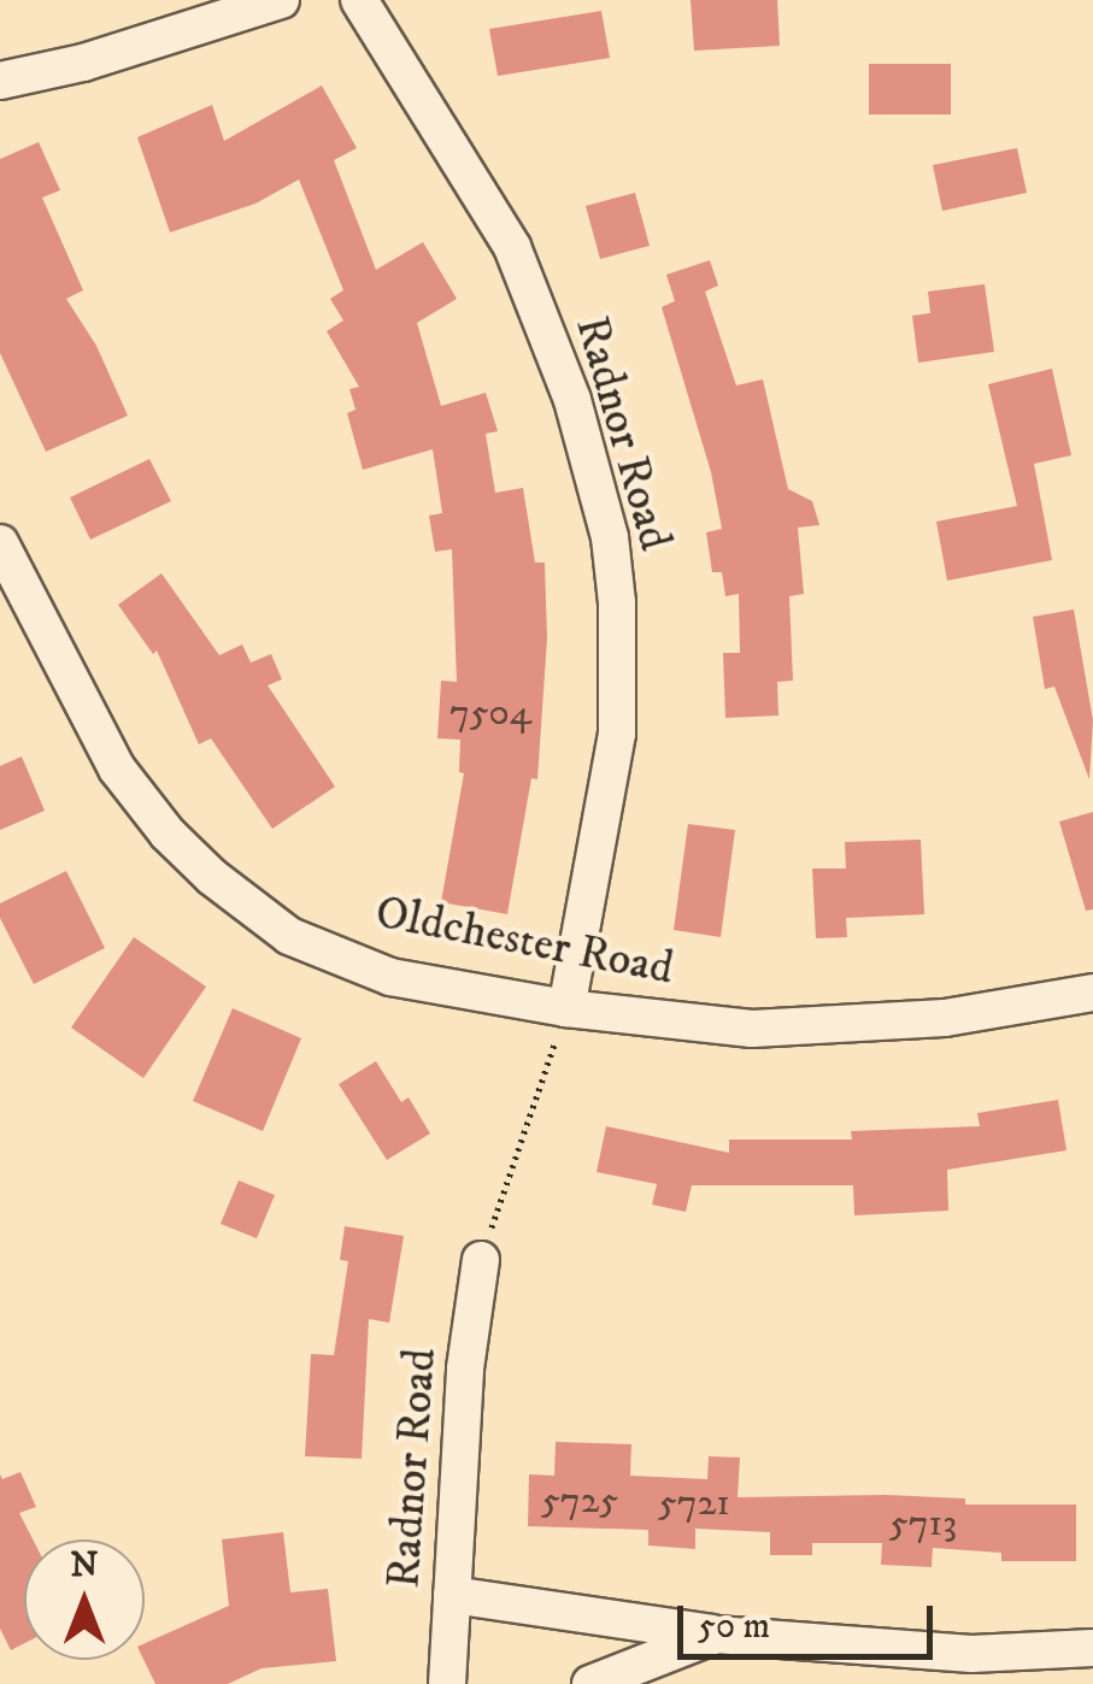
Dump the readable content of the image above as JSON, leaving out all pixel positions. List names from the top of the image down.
{
  "streets": {
    "street": ["Radnor Road", "Oldchester Road"]
  },
  "crossings": [
    ["Radnor Road", "Oldchester Road"]
  ],
  "house_numbers": [
    "7504",
    "5725",
    "5721",
    "5713"
  ],
  "scale_bar": "50 m",
  "north": "top"
}
